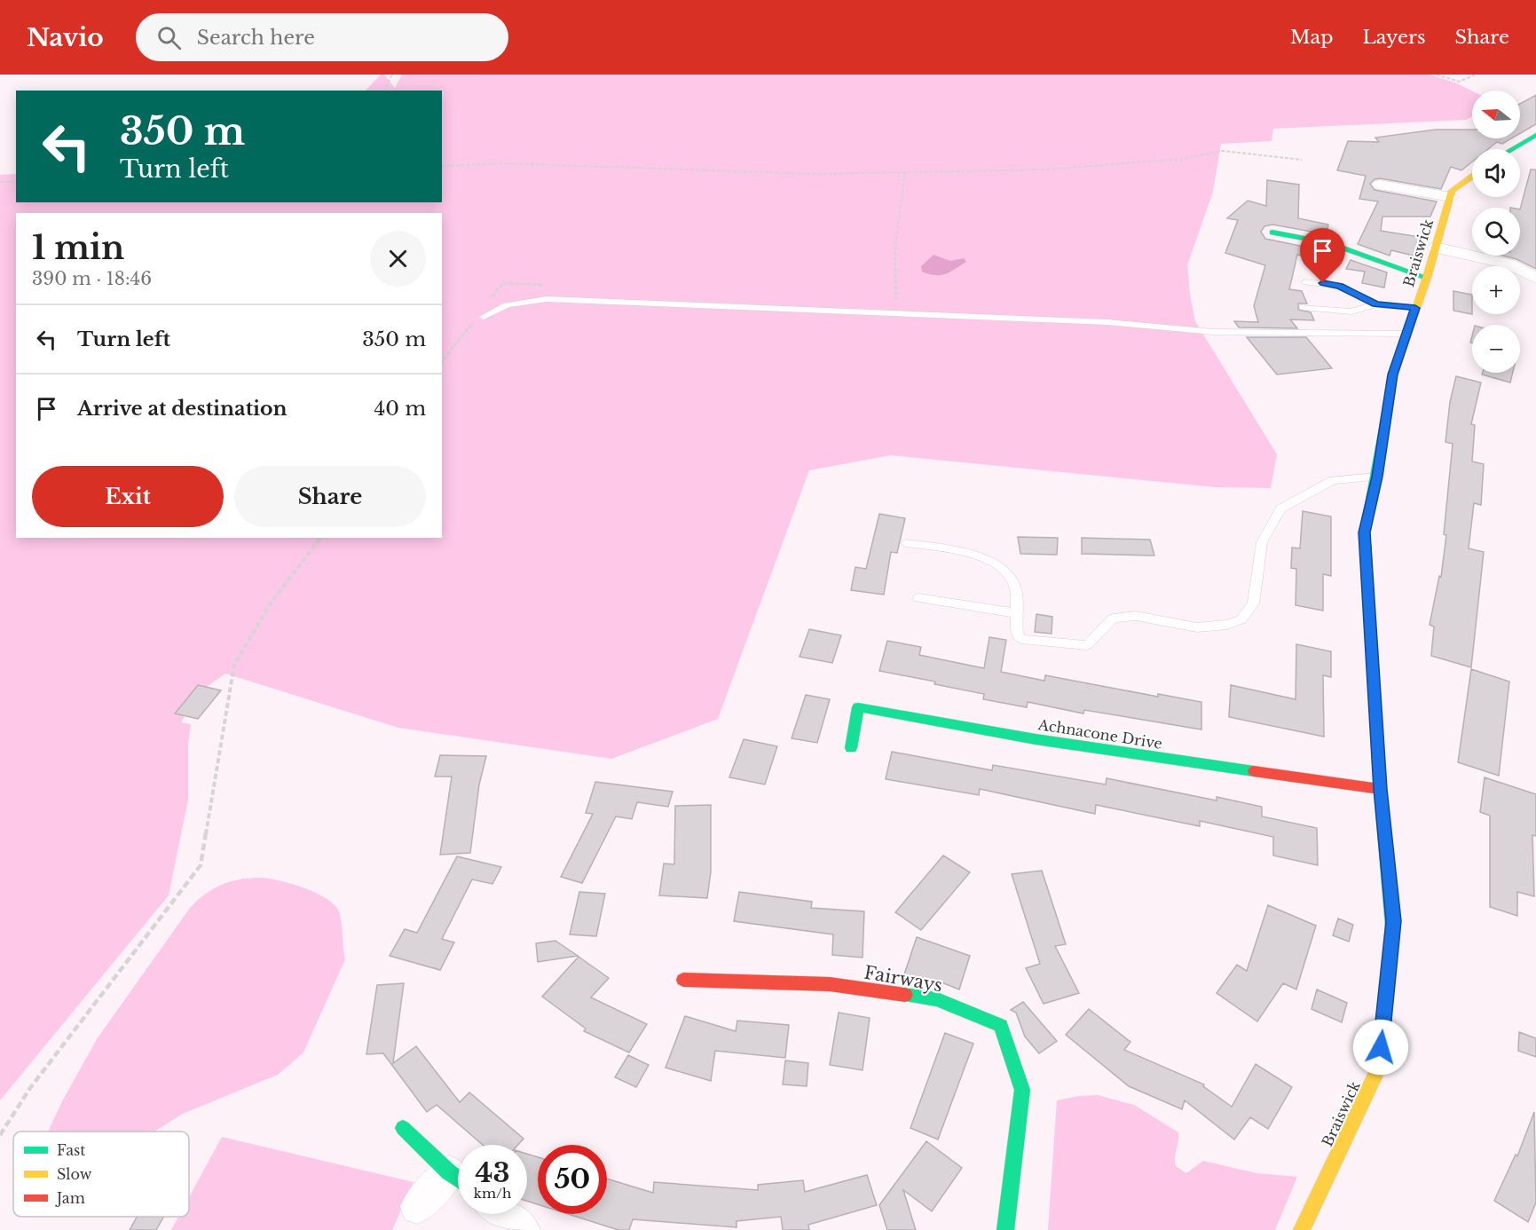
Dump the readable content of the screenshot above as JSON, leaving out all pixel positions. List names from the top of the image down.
{
  "streets": {
    "main road": ["Braiswick", "Achnacone Drive", "Fairways"]
  },
  "crossings": [
    ["Braiswick", "Achnacone Drive"]
  ],
  "legend": ["Fast", "Slow", "Jam"],
  "north": "left",
  "page": {
    "header": "Navio",
    "search": "Search here",
    "nav": ["Map", "Layers", "Share"],
    "map_buttons": ["+", "−"],
    "turn": ["350 m", "Turn left"],
    "heading": ["1 min", "390 m · 18:46"],
    "list": [
      {
        "name": "Turn left",
        "value": "350 m"
      },
      {
        "name": "Arrive at destination",
        "value": "40 m"
      }
    ],
    "buttons": ["Exit", "Share"],
    "speed": "43 km/h",
    "limit": "50"
  }
}
